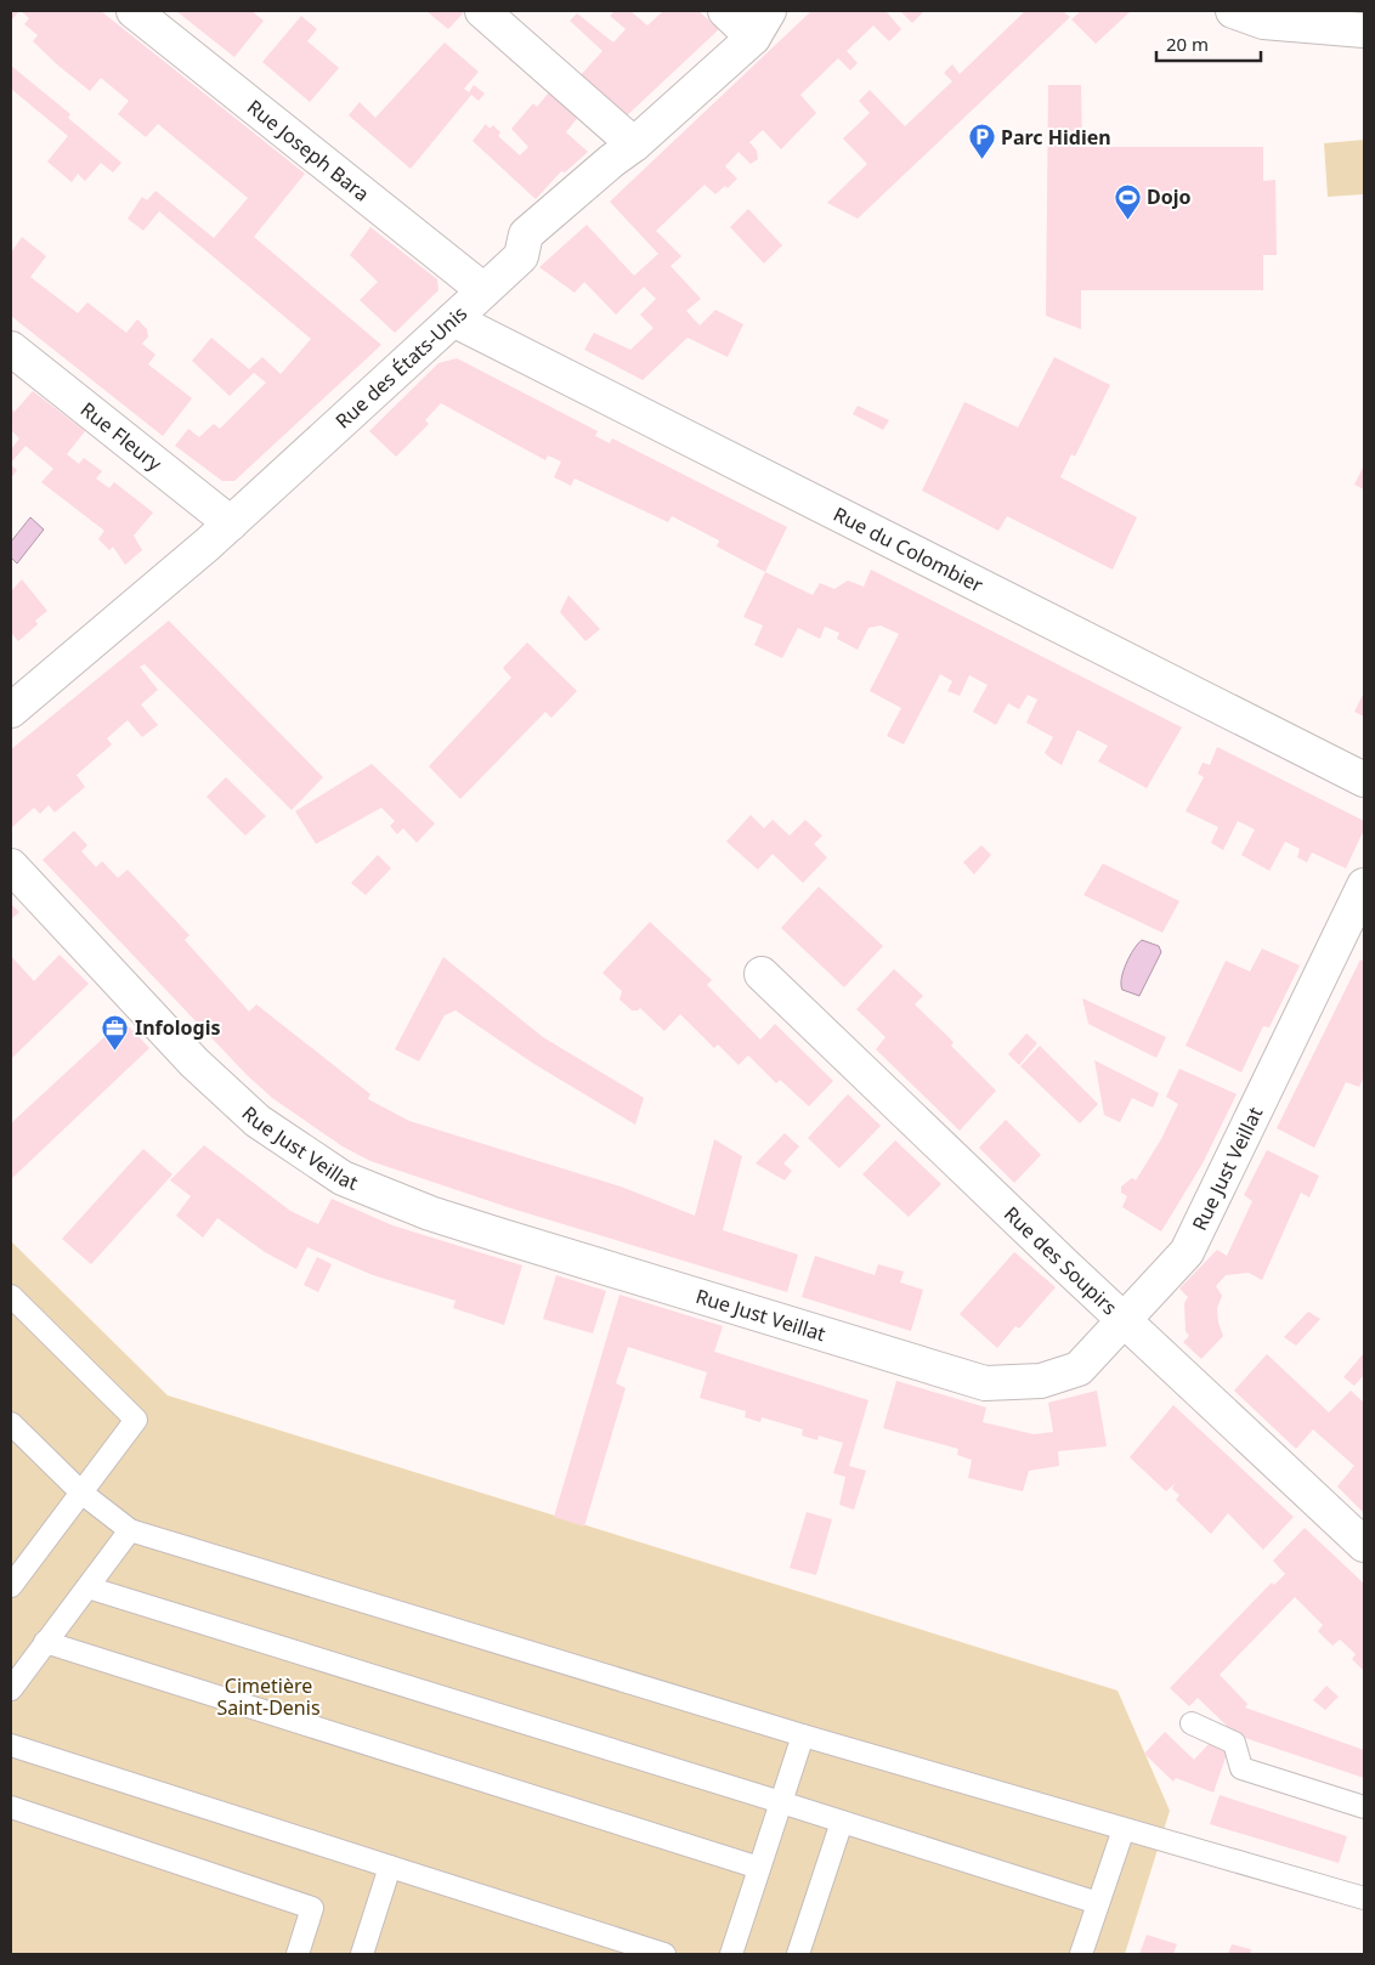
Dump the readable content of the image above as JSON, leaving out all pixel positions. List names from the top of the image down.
{
  "streets": {
    "street": [
      "Rue Joseph Bara",
      "Rue des États-Unis",
      "Rue Fleury",
      "Rue du Colombier",
      "Rue Just Veillat",
      "Rue des Soupirs"
    ]
  },
  "crossings": [
    ["Rue Joseph Bara", "Rue des États-Unis"],
    ["Rue des États-Unis", "Rue Fleury"],
    ["Rue des États-Unis", "Rue du Colombier"],
    ["Rue Just Veillat", "Rue des Soupirs"]
  ],
  "parks": ["Cimetière Saint-Denis"],
  "places": {
    "parking": ["Parc Hidien"],
    "sports": ["Dojo"],
    "office": ["Infologis"]
  },
  "scale_bar": "20 m"
}
